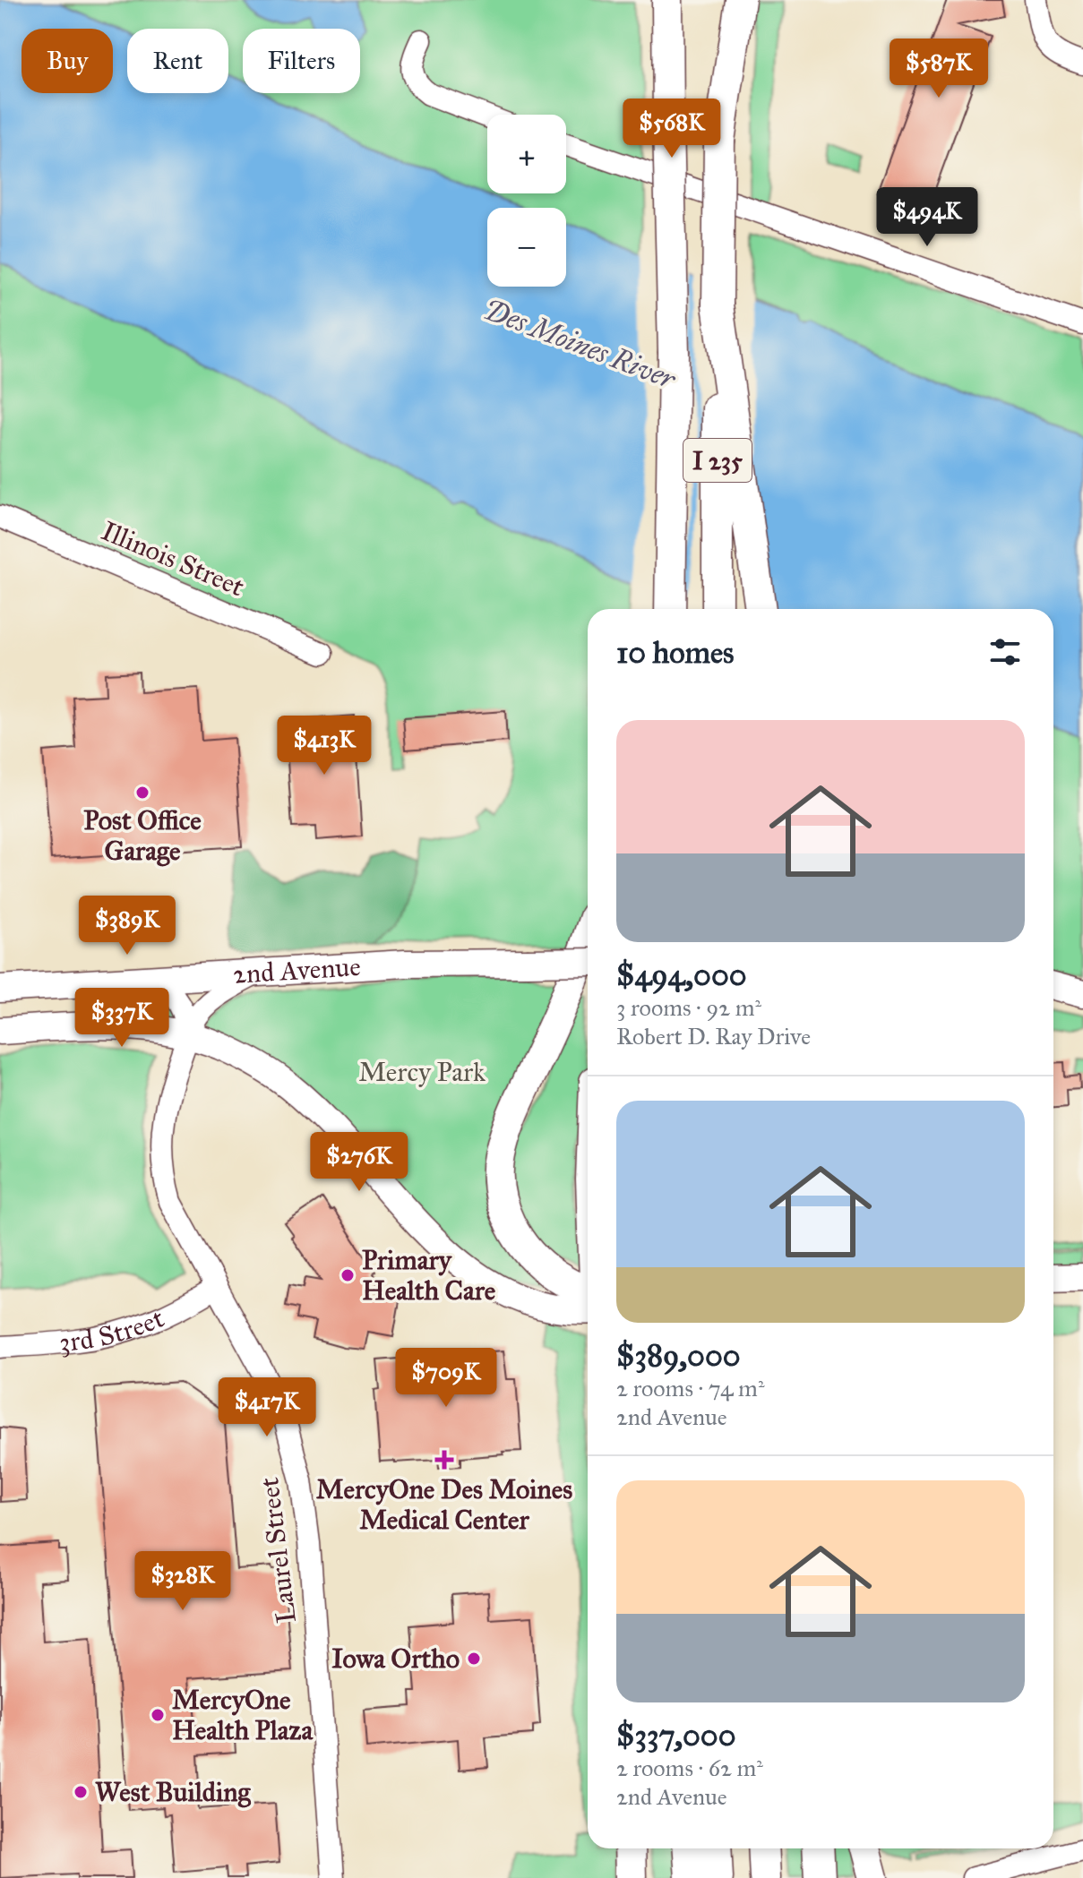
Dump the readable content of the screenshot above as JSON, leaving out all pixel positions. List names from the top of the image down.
{
  "streets": {
    "highway": ["I 235"],
    "main road": ["2nd Avenue"],
    "street": ["Illinois Street", "3rd Street", "Laurel Street"]
  },
  "crossings": [
    ["2nd Avenue", "Laurel Street"],
    ["3rd Street", "Laurel Street"]
  ],
  "water": ["Des Moines River"],
  "parks": ["Mercy Park"],
  "places": {
    "other": [
      "Post Office Garage",
      "Primary Health Care",
      "Iowa Ortho",
      "MercyOne Health Plaza",
      "West Building"
    ],
    "health": ["MercyOne Des Moines Medical Center"]
  },
  "page": {
    "chip": ["Buy", "Rent", "Filters"],
    "price": [
      "$587K",
      "$568K",
      "$494K",
      "$413K",
      "$389K",
      "$337K",
      "$276K",
      "$709K",
      "$417K",
      "$328K"
    ],
    "map_buttons": ["+", "−"],
    "heading": "10 homes",
    "list": [
      {
        "name": "$494,000",
        "note": "3 rooms · 92 m² · Robert D. Ray Drive"
      },
      {
        "name": "$389,000",
        "note": "2 rooms · 74 m² · 2nd Avenue"
      },
      {
        "name": "$337,000",
        "note": "2 rooms · 62 m² · 2nd Avenue"
      }
    ]
  }
}
